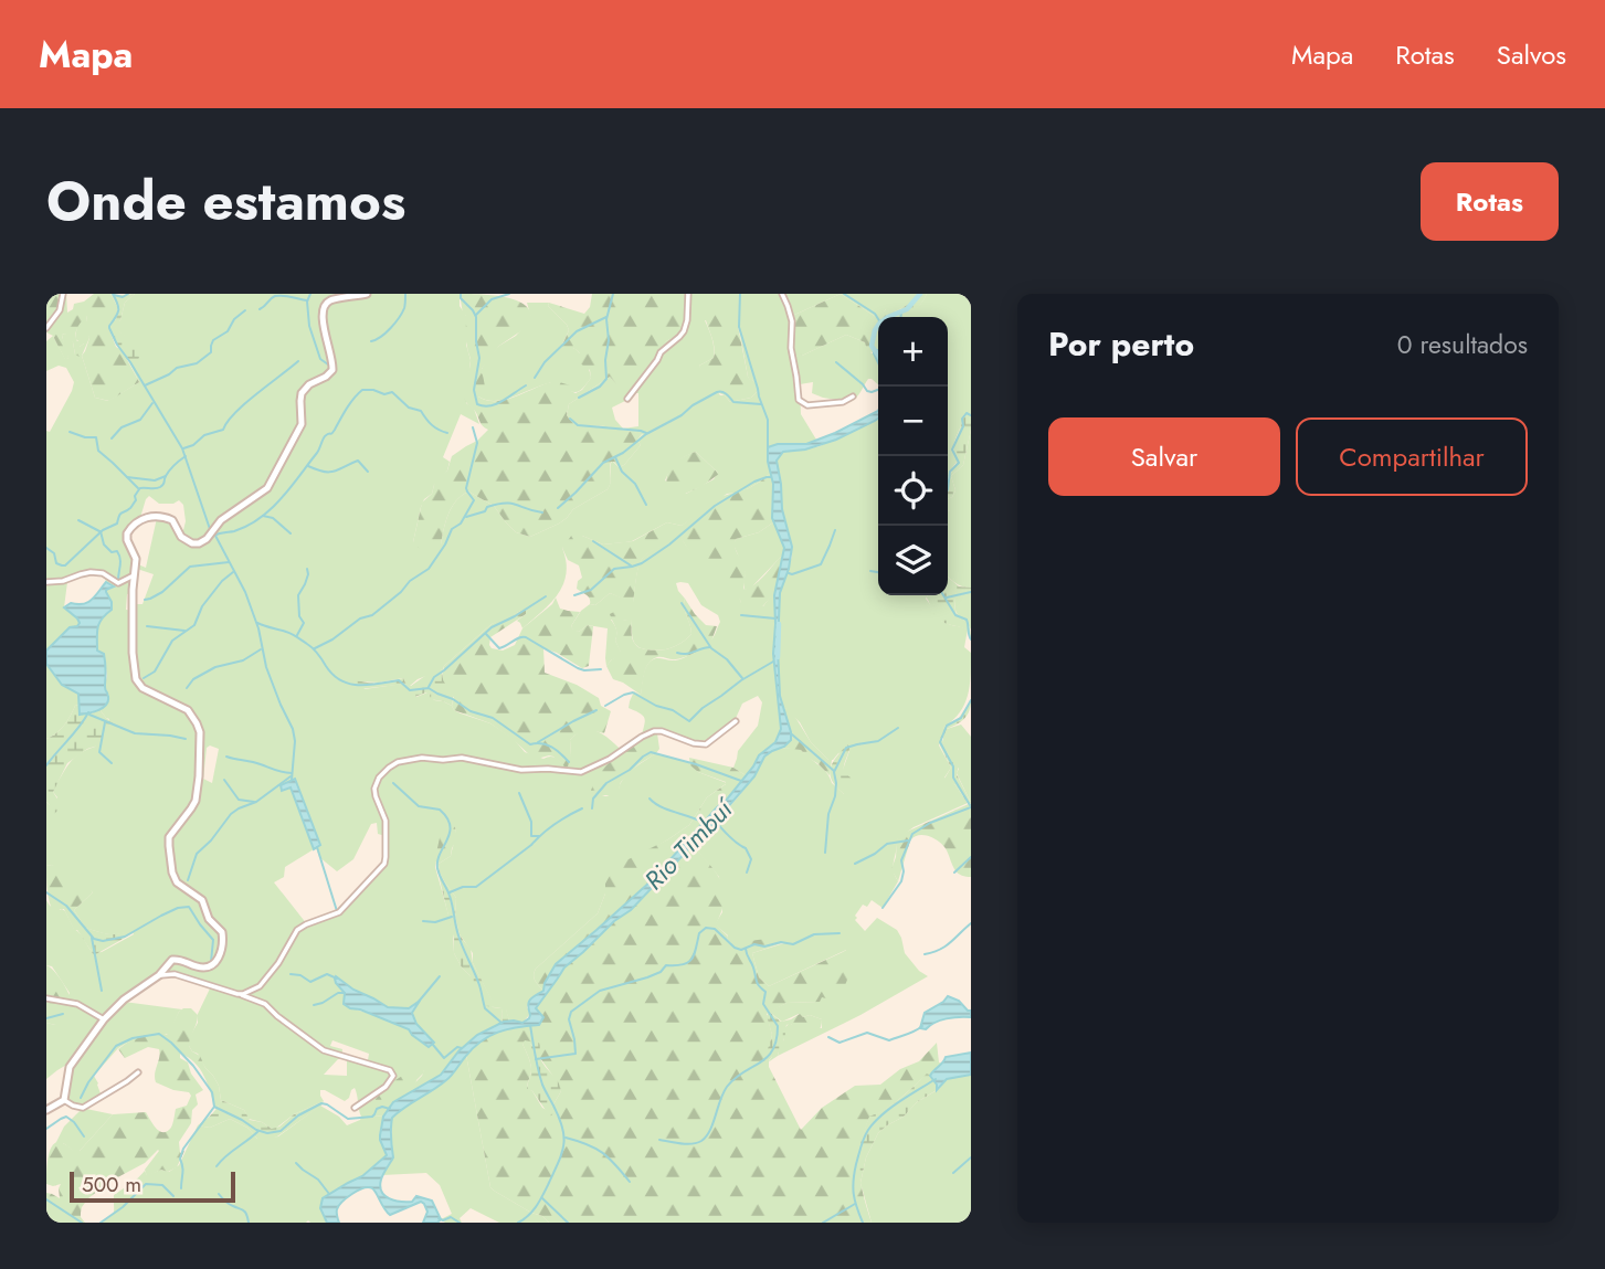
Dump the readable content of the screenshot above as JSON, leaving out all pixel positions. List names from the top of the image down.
{
  "water": ["Rio Timbuí"],
  "scale_bar": "500 m",
  "page": {
    "header": "Mapa",
    "nav": ["Mapa", "Rotas", "Salvos"],
    "title": "Onde estamos",
    "buttons": [
      "Rotas",
      ["Salvar", "Compartilhar"]
    ],
    "heading": ["Por perto", "0 resultados"],
    "map_buttons": ["+", "−"],
    "scale": "500 m"
  }
}
